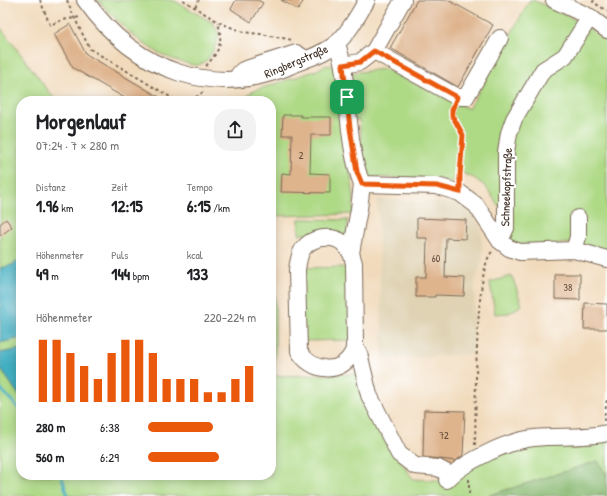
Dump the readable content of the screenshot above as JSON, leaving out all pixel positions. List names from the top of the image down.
{
  "streets": {
    "street": ["Ringbergstraße", "Schneekopfstraße"]
  },
  "house_numbers": [
    "2",
    "60",
    "38",
    "72"
  ],
  "page": {
    "heading": ["Morgenlauf", "07:24 · 7 × 280 m"],
    "stats": [
      ["Distanz", "1.96 km"],
      ["Zeit", "12:15"],
      ["Tempo", "6:15 /km"],
      ["Höhenmeter", "49 m"],
      ["Puls", "144 bpm"],
      ["kcal", "133"]
    ],
    "chart": ["Höhenmeter", "220–224 m"],
    "list": [
      {
        "name": "280 m",
        "note": "6:38"
      },
      {
        "name": "560 m",
        "note": "6:29"
      }
    ]
  }
}
